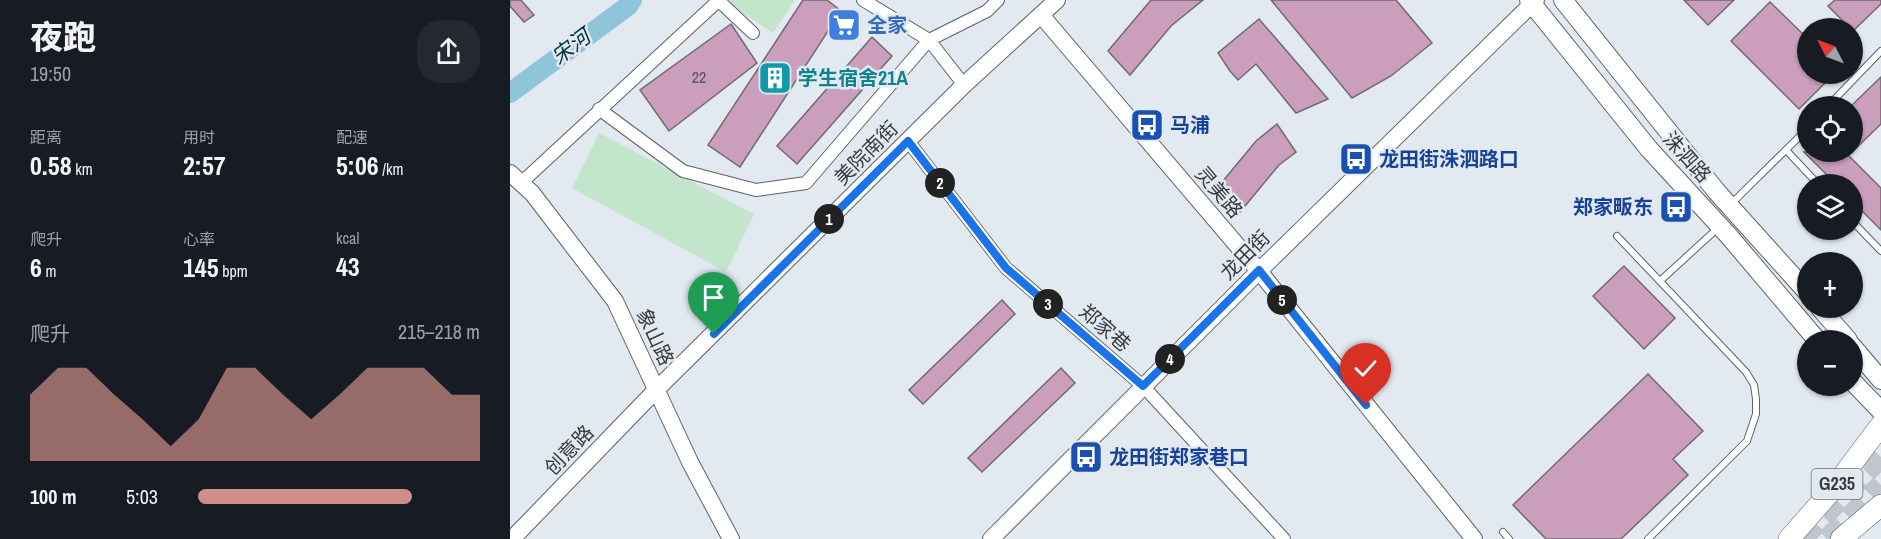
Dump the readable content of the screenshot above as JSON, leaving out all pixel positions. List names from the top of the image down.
{
  "streets": {
    "highway": ["G235"],
    "main road": ["洙泗路"],
    "street": [
      "美院南街",
      "灵美路",
      "龙田街",
      "郑家巷",
      "象山路",
      "创意路"
    ]
  },
  "crossings": [
    ["美院南街", "灵美路"],
    ["美院南街", "郑家巷"],
    ["美院南街", "象山路"],
    ["美院南街", "创意路"],
    ["洙泗路", "龙田街"],
    ["灵美路", "龙田街"],
    ["龙田街", "郑家巷"],
    ["象山路", "创意路"]
  ],
  "water": ["宋河"],
  "places": {
    "supermarket": ["全家"],
    "building": ["学生宿舍21A"],
    "bus stop": [
      "马浦",
      "龙田街洙泗路口",
      "郑家畈东",
      "龙田街郑家巷口"
    ]
  },
  "house_numbers": ["22"],
  "north": "top left",
  "page": {
    "heading": ["夜跑", "19:50"],
    "map_buttons": ["+", "−"],
    "stats": [
      ["距离", "0.58 km"],
      ["用时", "2:57"],
      ["配速", "5:06 /km"],
      ["爬升", "6 m"],
      ["心率", "145 bpm"],
      ["kcal", "43"]
    ],
    "pins": [
      "2",
      "1",
      "5",
      "3",
      "4"
    ],
    "chart": ["爬升", "215–218 m"],
    "list": [
      {
        "name": "100 m",
        "note": "5:03"
      }
    ]
  }
}
